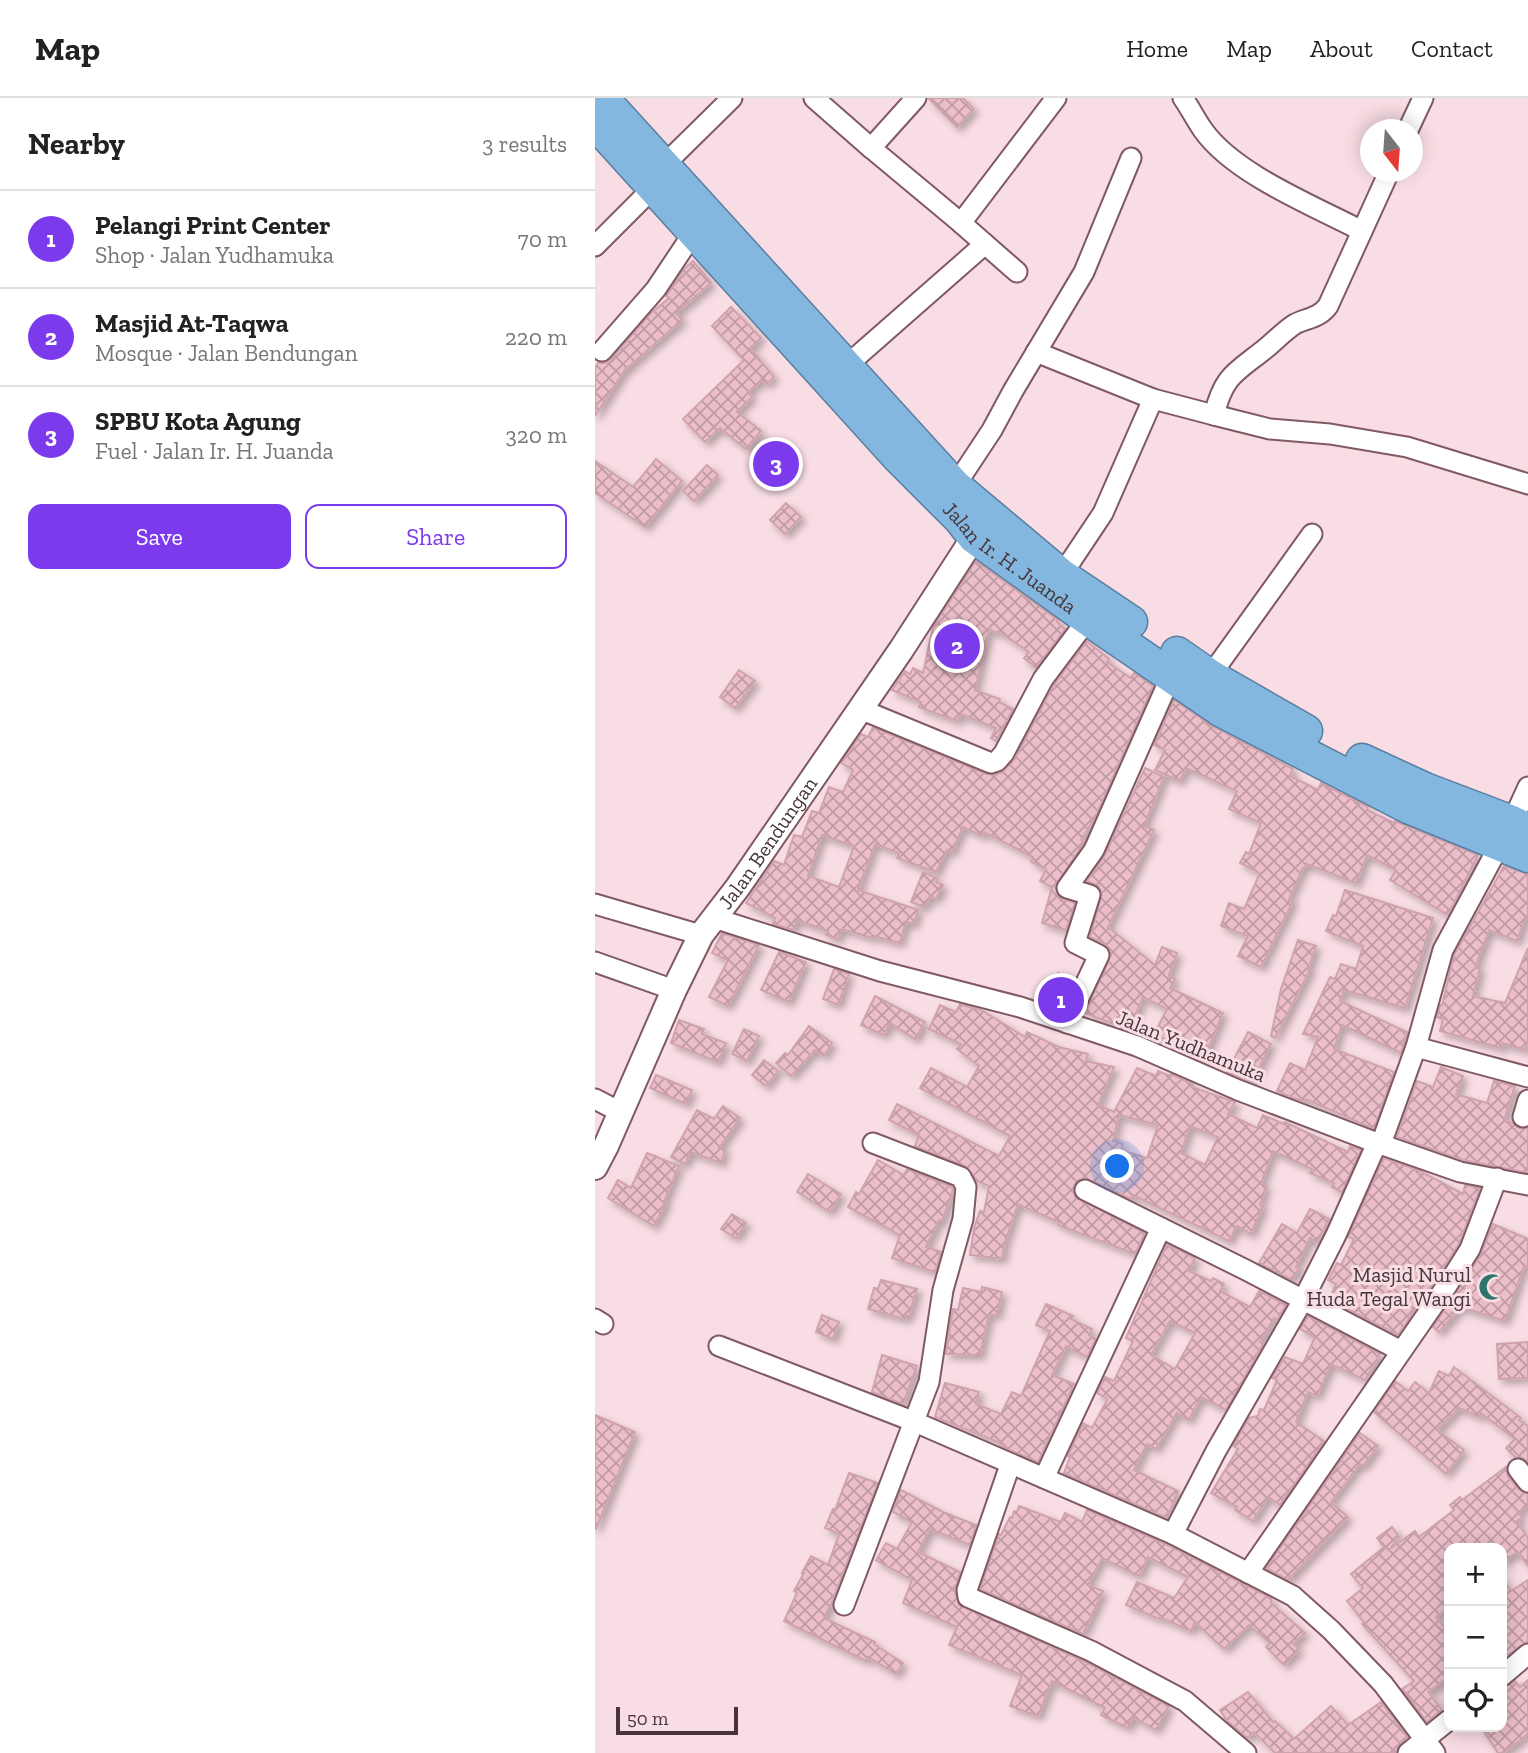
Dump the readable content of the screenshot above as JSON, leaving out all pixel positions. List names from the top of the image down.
{
  "streets": {
    "highway": ["Jalan Ir. H. Juanda"],
    "street": ["Jalan Bendungan", "Jalan Yudhamuka"]
  },
  "crossings": [
    ["Jalan Ir. H. Juanda", "Jalan Bendungan"],
    ["Jalan Bendungan", "Jalan Yudhamuka"]
  ],
  "places": {
    "mosque": ["Masjid Nurul Huda Tegal Wangi"]
  },
  "scale_bar": "50 m",
  "north": "bottom",
  "page": {
    "header": "Map",
    "nav": [
      "Home",
      "Map",
      "About",
      "Contact"
    ],
    "heading": ["Nearby", "3 results"],
    "list": [
      {
        "mark": "1",
        "name": "Pelangi Print Center",
        "note": "Shop · Jalan Yudhamuka",
        "value": "70 m"
      },
      {
        "mark": "2",
        "name": "Masjid At-Taqwa",
        "note": "Mosque · Jalan Bendungan",
        "value": "220 m"
      },
      {
        "mark": "3",
        "name": "SPBU Kota Agung",
        "note": "Fuel · Jalan Ir. H. Juanda",
        "value": "320 m"
      }
    ],
    "pins": ["3", "2", "1"],
    "buttons": ["Save", "Share"],
    "map_buttons": ["+", "−"],
    "scale": "50 m"
  }
}
